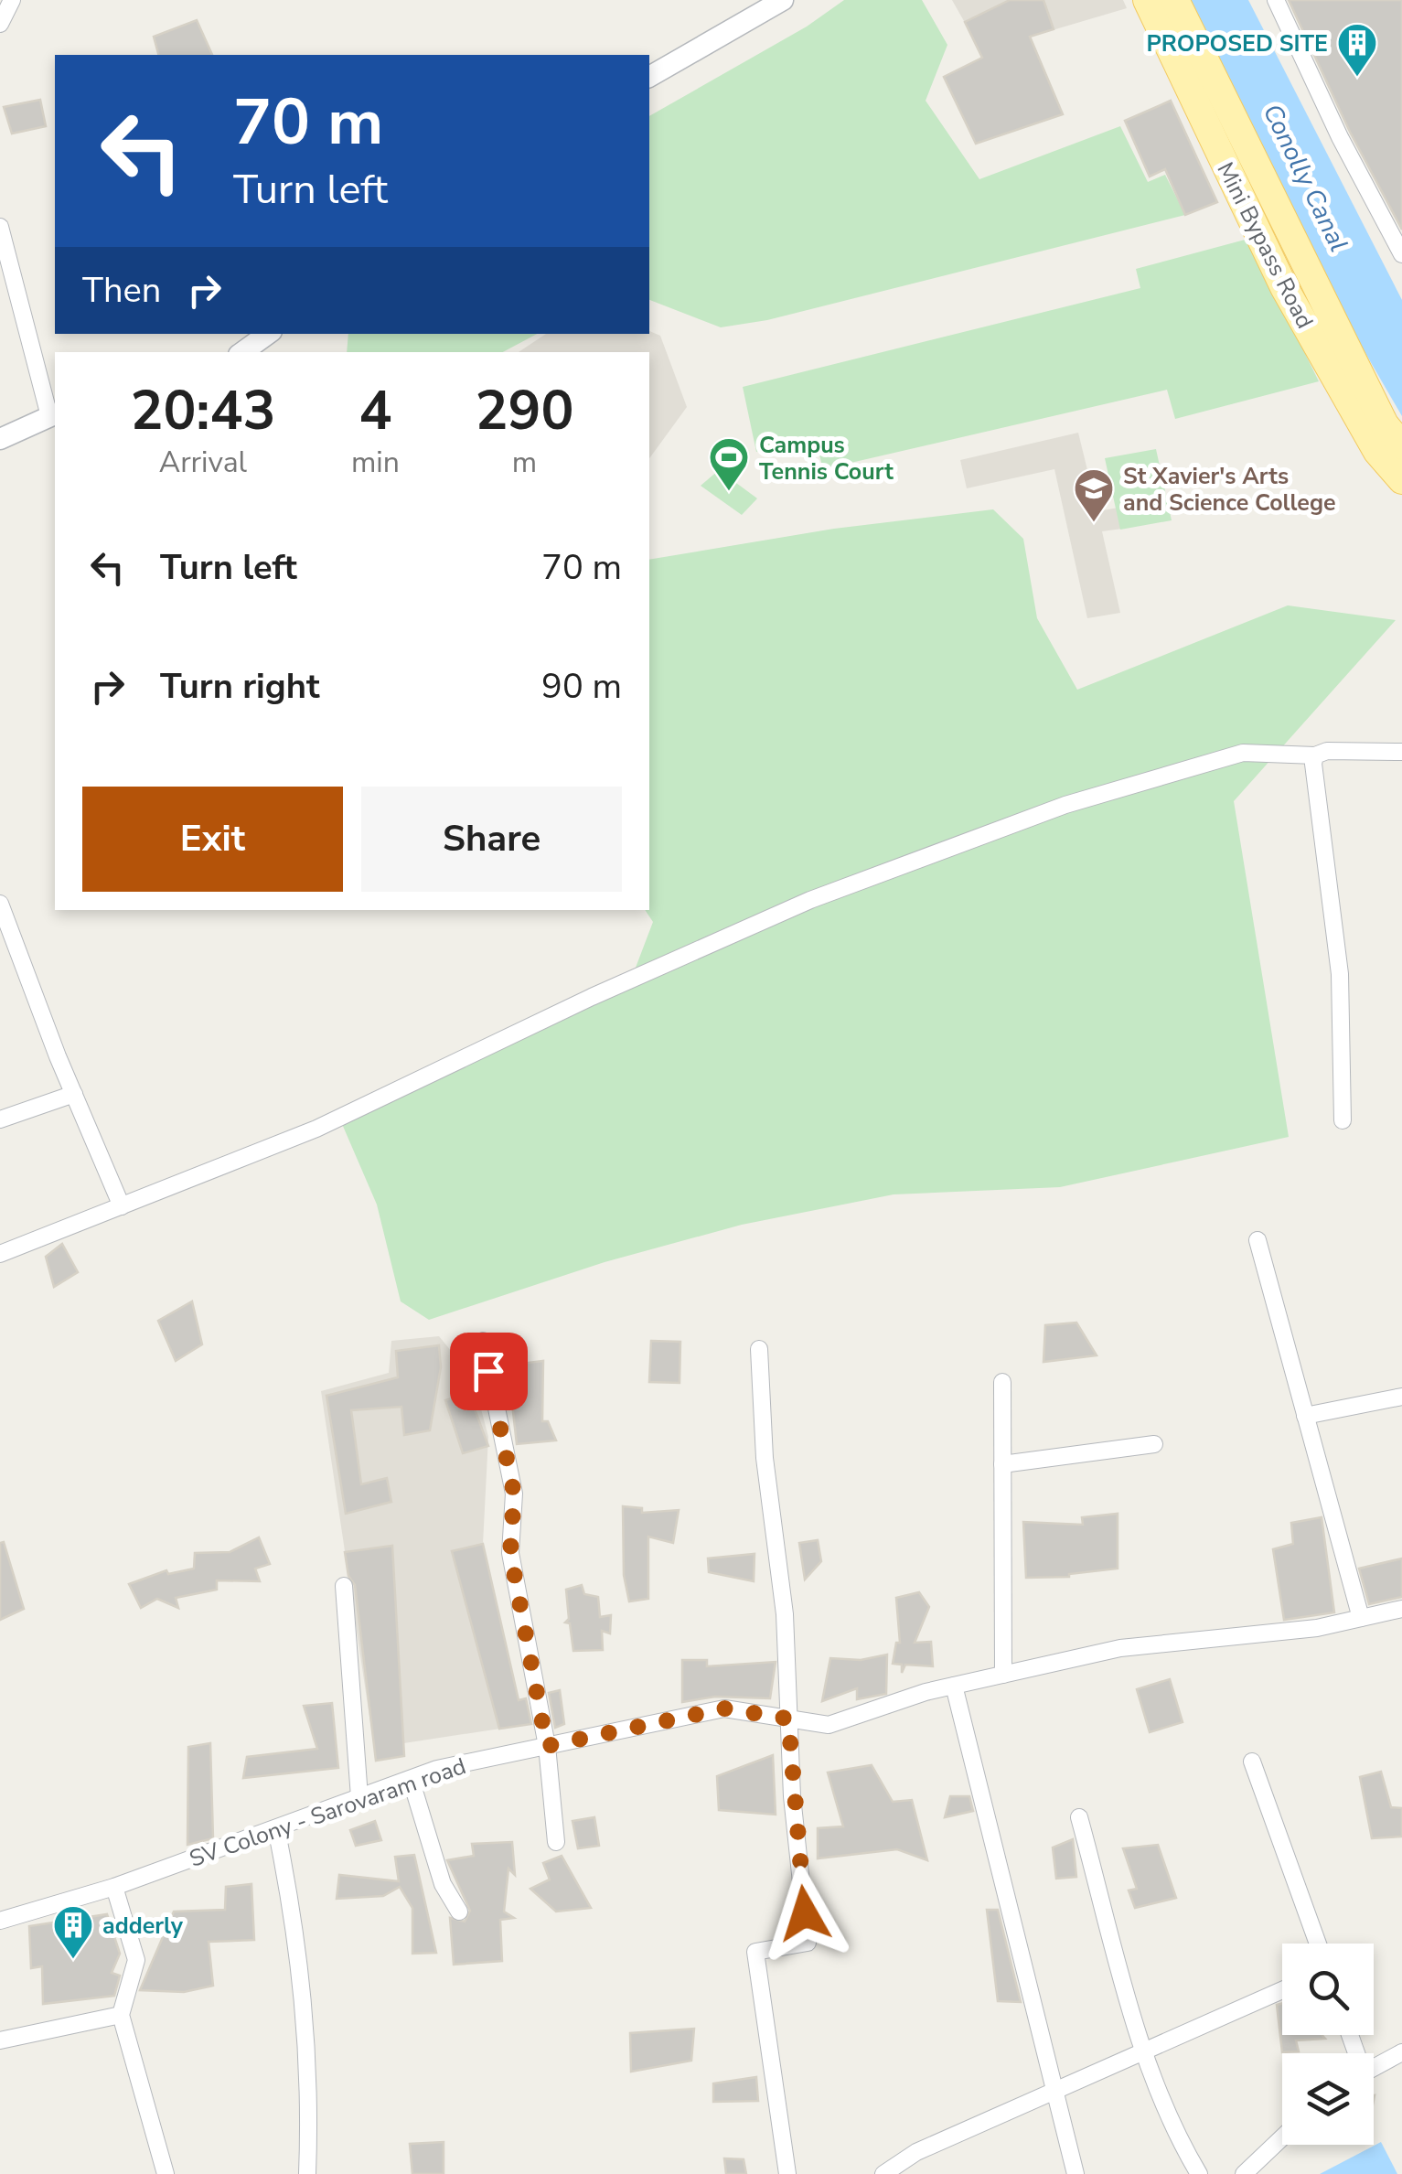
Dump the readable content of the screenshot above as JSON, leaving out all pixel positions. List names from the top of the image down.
{
  "streets": {
    "main road": ["Mini Bypass Road"],
    "street": ["SV Colony - Sarovaram road"]
  },
  "water": ["Conolly Canal"],
  "places": {
    "building": ["PROPOSED SITE", "adderly"],
    "sports": ["Campus Tennis Court"],
    "school or university": ["St Xavier's Arts and Science College"]
  },
  "page": {
    "turn": ["70 m", "Turn left"],
    "then": "Then",
    "eta": [
      "20:43",
      "Arrival",
      "4",
      "min",
      "290",
      "m"
    ],
    "list": [
      {
        "name": "Turn left",
        "value": "70 m"
      },
      {
        "name": "Turn right",
        "value": "90 m"
      }
    ],
    "buttons": ["Exit", "Share"]
  }
}
